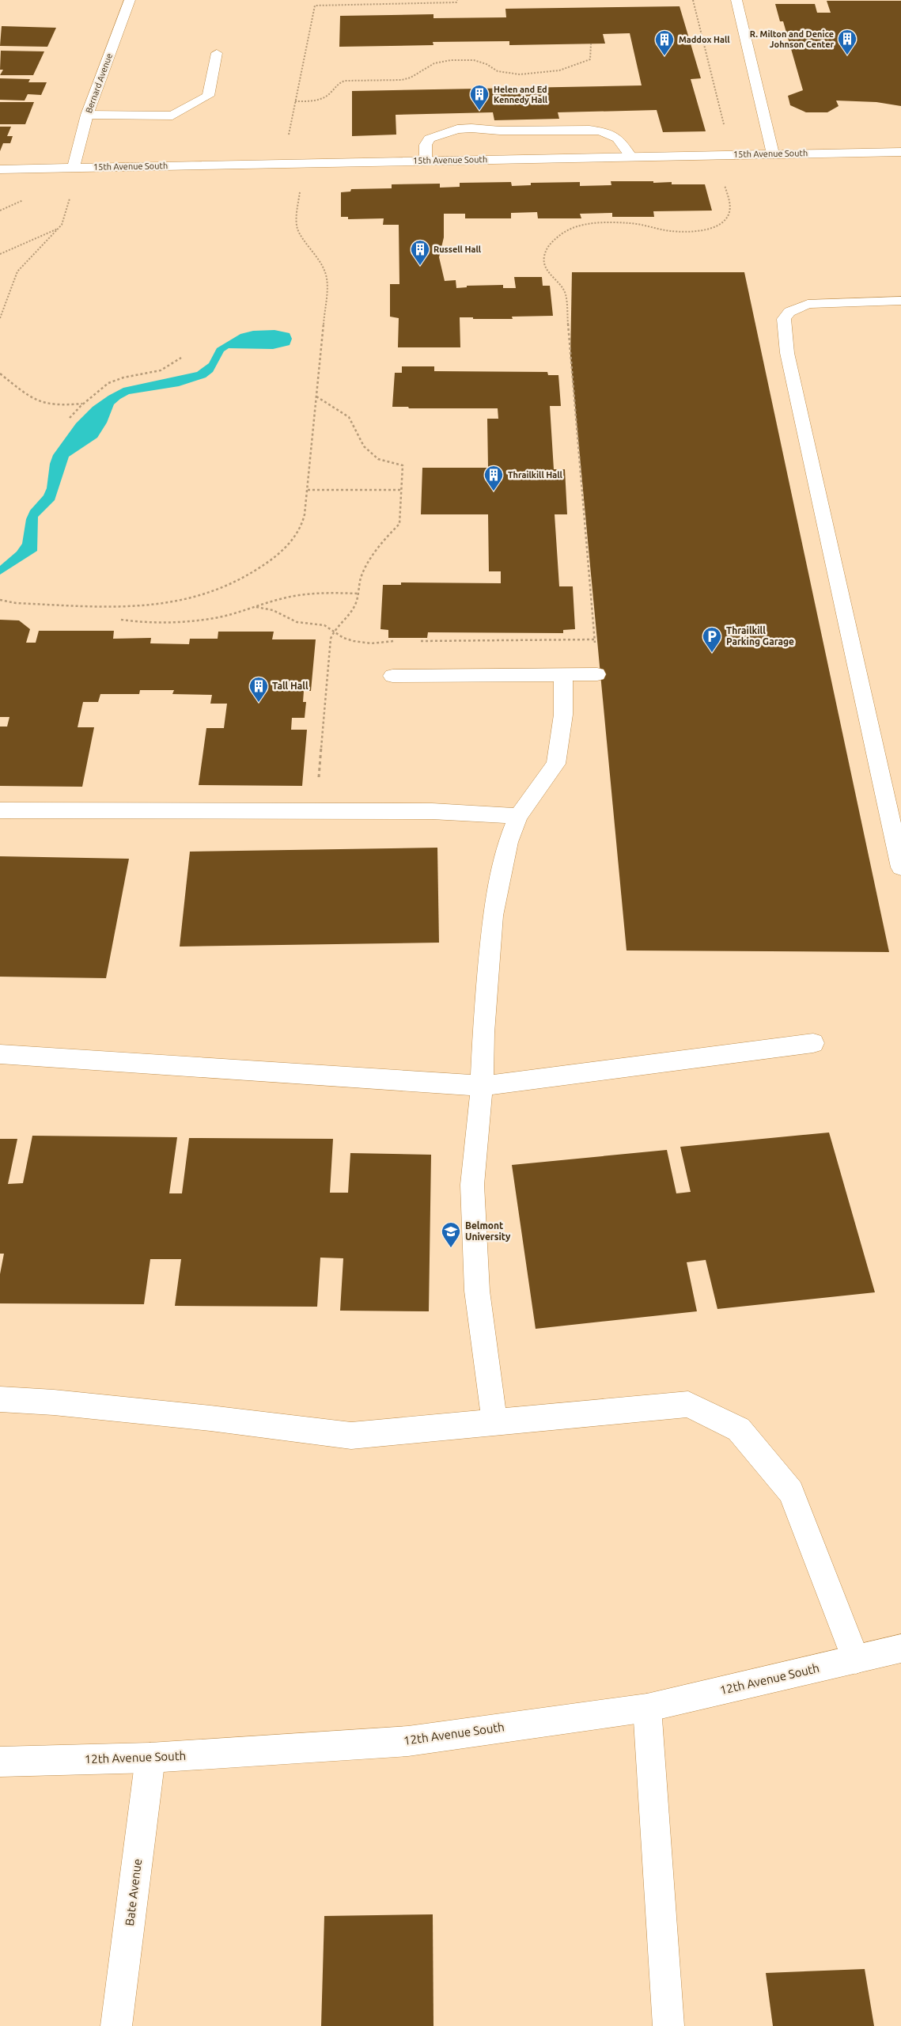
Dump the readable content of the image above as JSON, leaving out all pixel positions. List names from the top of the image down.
{
  "streets": {
    "street": [
      "Bernard Avenue",
      "15th Avenue South",
      "12th Avenue South",
      "Bate Avenue"
    ]
  },
  "crossings": [
    ["Bernard Avenue", "15th Avenue South"],
    ["12th Avenue South", "Bate Avenue"]
  ],
  "places": {
    "building": [
      "R. Milton and Denice Johnson Center",
      "Maddox Hall",
      "Helen and Ed Kennedy Hall",
      "Russell Hall",
      "Thrailkill Hall",
      "Tall Hall"
    ],
    "parking": ["Thrailkill Parking Garage"],
    "school or university": ["Belmont University"]
  }
}
